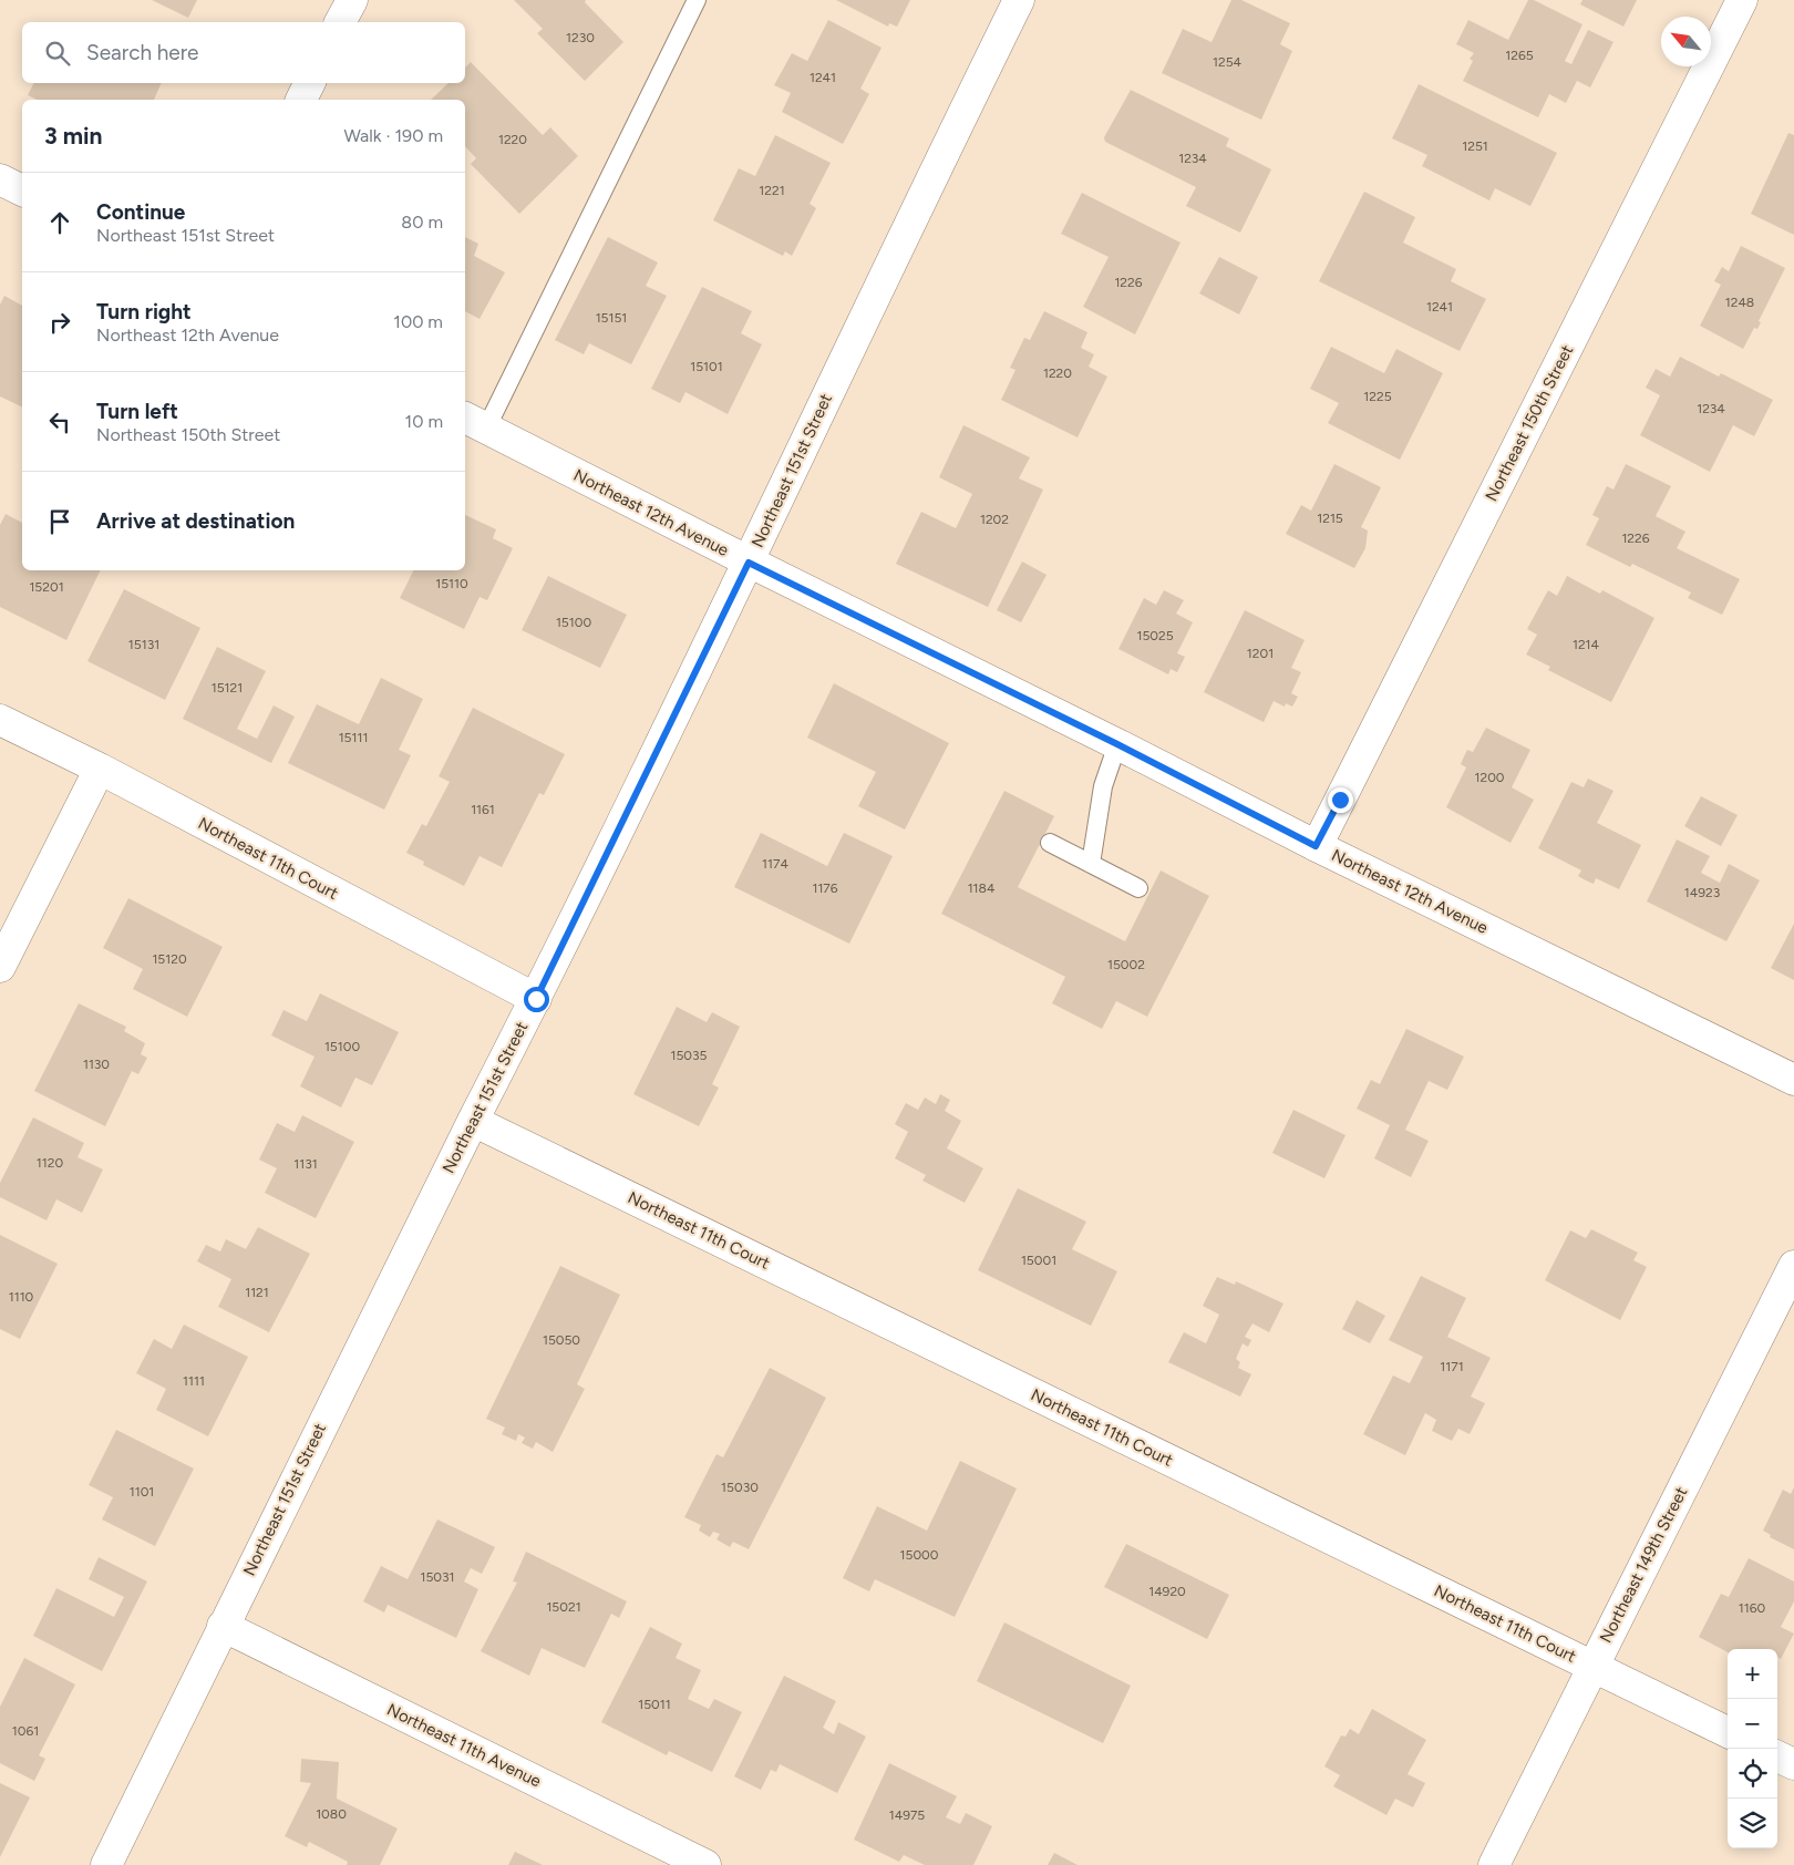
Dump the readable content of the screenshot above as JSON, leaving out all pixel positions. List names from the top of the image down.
{
  "streets": {
    "street": [
      "Northeast 150th Street",
      "Northeast 151st Street",
      "Northeast 12th Avenue",
      "Northeast 11th Court",
      "Northeast 149th Street",
      "Northeast 11th Avenue"
    ]
  },
  "crossings": [
    ["Northeast 150th Street", "Northeast 12th Avenue"],
    ["Northeast 151st Street", "Northeast 12th Avenue"],
    ["Northeast 151st Street", "Northeast 11th Court"],
    ["Northeast 151st Street", "Northeast 11th Avenue"],
    ["Northeast 11th Court", "Northeast 149th Street"]
  ],
  "house_numbers": [
    "1230",
    "1265",
    "1254",
    "1241",
    "1220",
    "1251",
    "1234",
    "1221",
    "1226",
    "1248",
    "1241",
    "15151",
    "15101",
    "1220",
    "1225",
    "1234",
    "1215",
    "1202",
    "1226",
    "15110",
    "15201",
    "15100",
    "15025",
    "15131",
    "1214",
    "1201",
    "15121",
    "15111",
    "1200",
    "1161",
    "1174",
    "1176",
    "1184",
    "14923",
    "15120",
    "15002",
    "15100",
    "15035",
    "1130",
    "1120",
    "1131",
    "15001",
    "1121",
    "1110",
    "15050",
    "1171",
    "1111",
    "15030",
    "1101",
    "15000",
    "15031",
    "14920",
    "15021",
    "1160",
    "15011",
    "1061",
    "1080",
    "14975"
  ],
  "north": "top left",
  "page": {
    "search": "Search here",
    "heading": ["3 min", "Walk · 190 m"],
    "list": [
      ["Continue", "Northeast 151st Street", "80 m"],
      ["Turn right", "Northeast 12th Avenue", "100 m"],
      ["Turn left", "Northeast 150th Street", "10 m"],
      "Arrive at destination"
    ],
    "map_buttons": ["+", "−"]
  }
}
